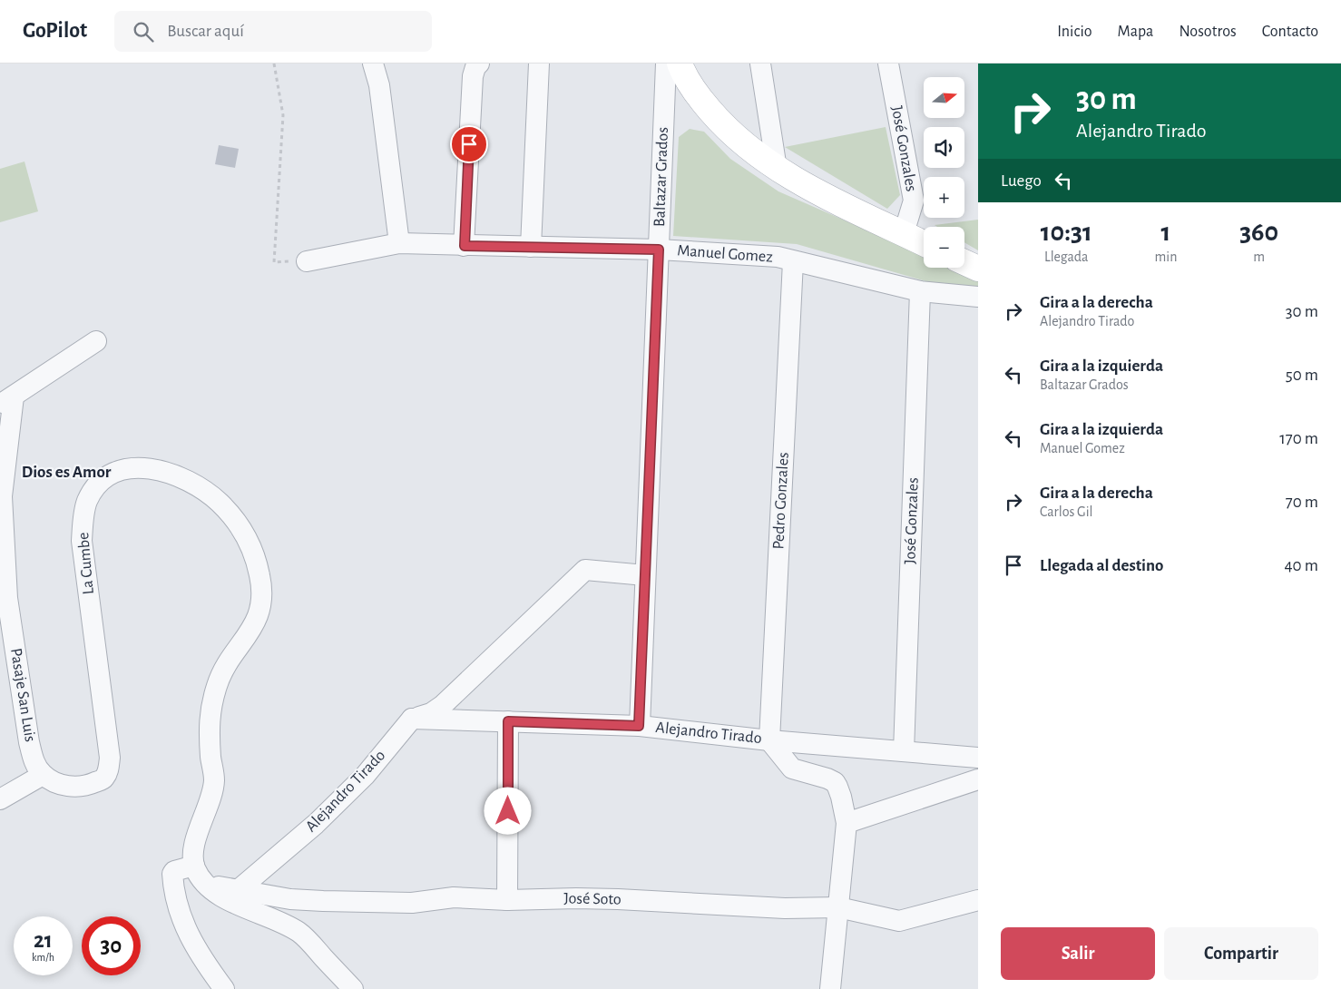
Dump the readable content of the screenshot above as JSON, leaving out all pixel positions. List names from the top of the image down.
{
  "streets": {
    "street": [
      "José Gonzales",
      "Baltazar Grados",
      "Manuel Gomez",
      "Pedro Gonzales",
      "La Cumbe",
      "Pasaje San Luis",
      "Alejandro Tirado",
      "José Soto"
    ]
  },
  "crossings": [
    ["José Gonzales", "Manuel Gomez"],
    ["José Gonzales", "Alejandro Tirado"],
    ["Baltazar Grados", "Manuel Gomez"],
    ["Baltazar Grados", "Alejandro Tirado"],
    ["Manuel Gomez", "Pedro Gonzales"],
    ["Pedro Gonzales", "Alejandro Tirado"],
    ["La Cumbe", "Pasaje San Luis"],
    ["Alejandro Tirado", "José Soto"]
  ],
  "districts": ["Dios es Amor"],
  "north": "right",
  "page": {
    "header": "GoPilot",
    "search": "Buscar aquí",
    "nav": [
      "Inicio",
      "Mapa",
      "Nosotros",
      "Contacto"
    ],
    "turn": ["30 m", "Alejandro Tirado"],
    "map_buttons": ["+", "−"],
    "then": "Luego",
    "eta": [
      "10:31",
      "Llegada",
      "1",
      "min",
      "360",
      "m"
    ],
    "list": [
      {
        "name": "Gira a la derecha",
        "note": "Alejandro Tirado",
        "value": "30 m"
      },
      {
        "name": "Gira a la izquierda",
        "note": "Baltazar Grados",
        "value": "50 m"
      },
      {
        "name": "Gira a la izquierda",
        "note": "Manuel Gomez",
        "value": "170 m"
      },
      {
        "name": "Gira a la derecha",
        "note": "Carlos Gil",
        "value": "70 m"
      },
      {
        "name": "Llegada al destino",
        "value": "40 m"
      }
    ],
    "speed": "21 km/h",
    "limit": "30",
    "buttons": ["Salir", "Compartir"]
  }
}
